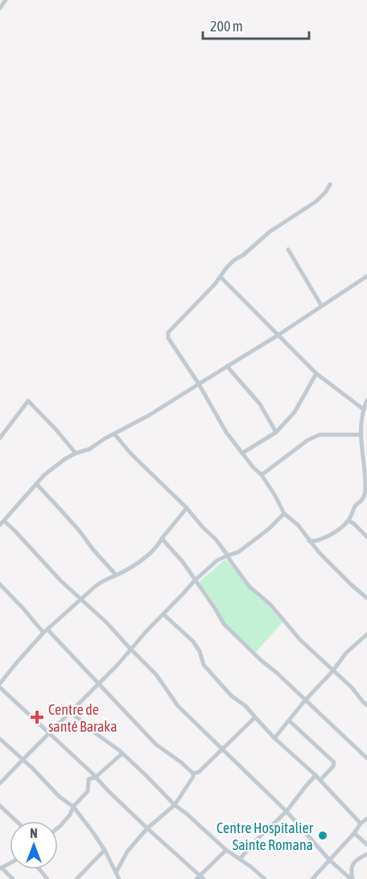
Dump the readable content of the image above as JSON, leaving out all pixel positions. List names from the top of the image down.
{
  "places": {
    "health": ["Centre de santé Baraka"],
    "other": ["Centre Hospitalier Sainte Romana"]
  },
  "scale_bar": "200 m",
  "north": "top"
}
